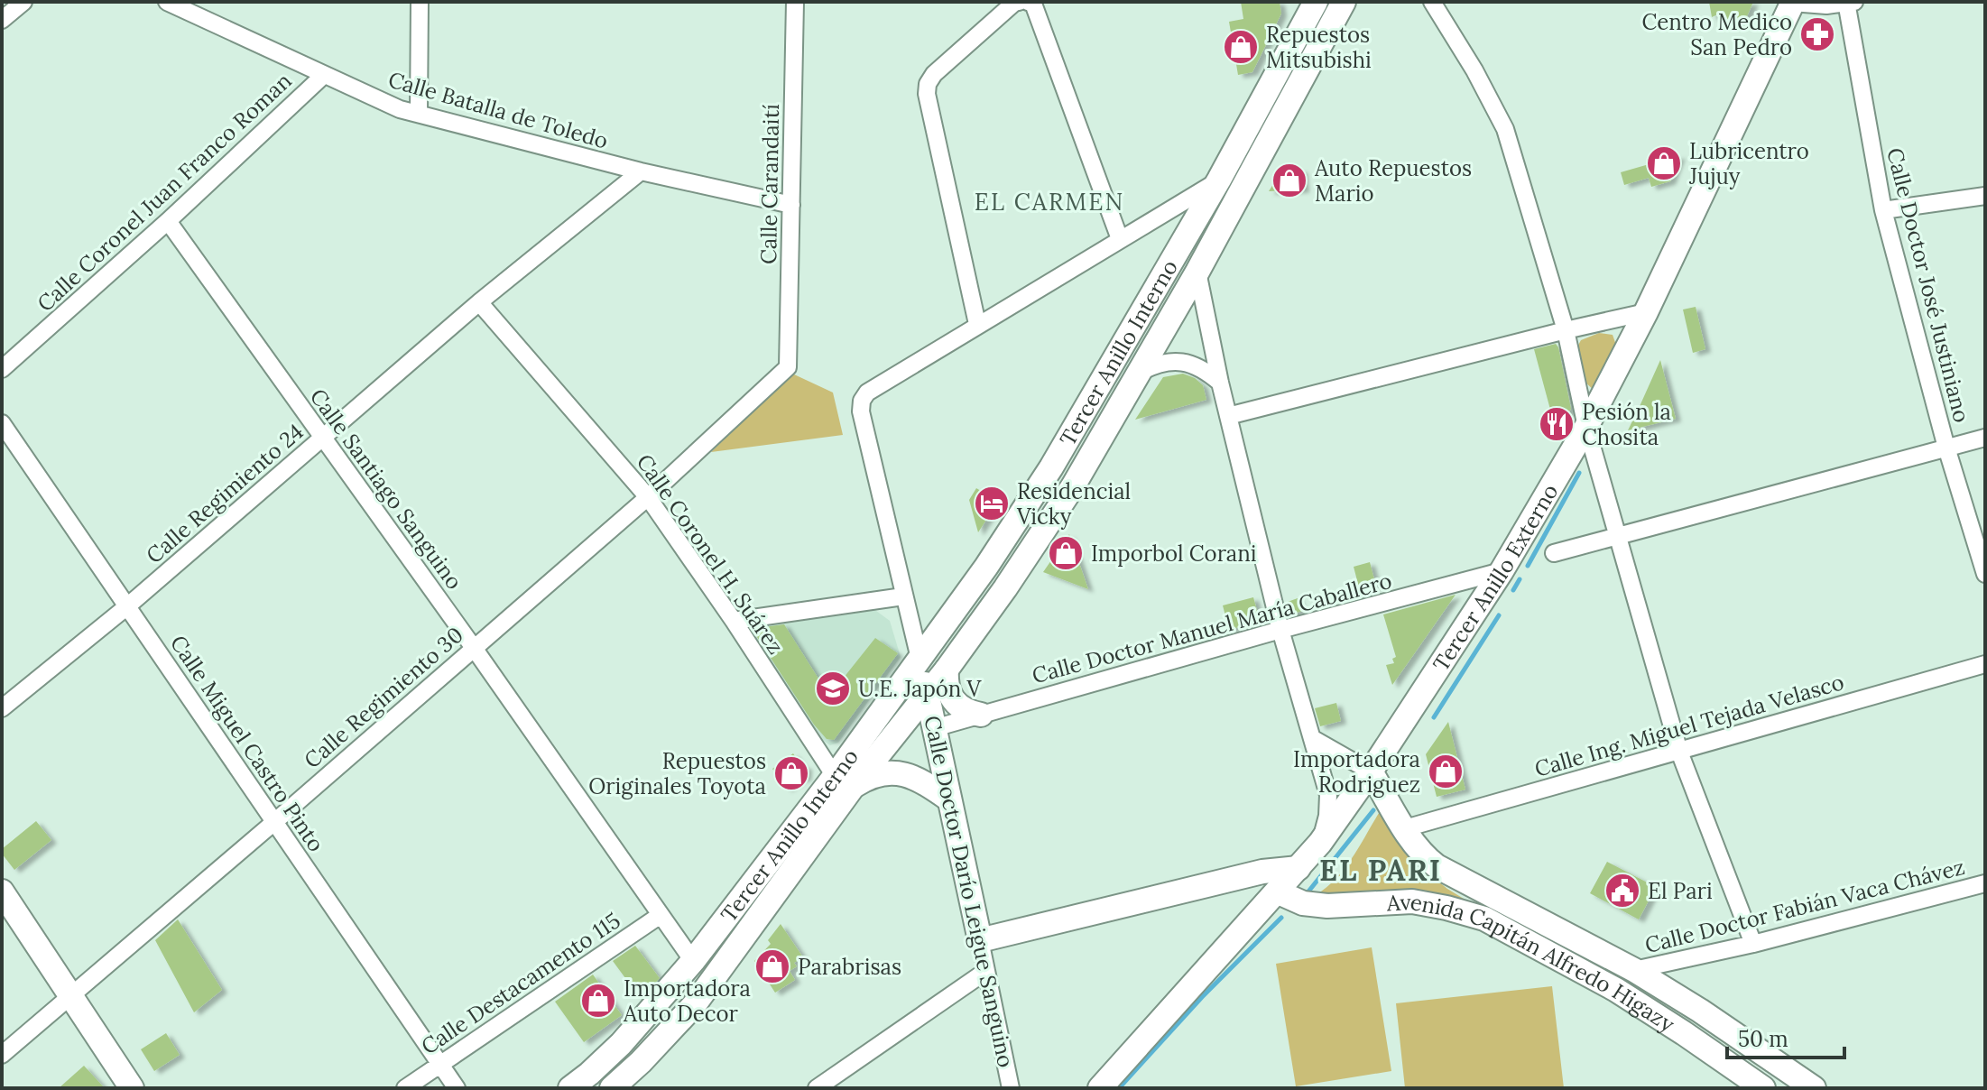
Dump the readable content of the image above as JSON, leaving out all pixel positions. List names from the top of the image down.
{
  "streets": {
    "main road": [
      "Tercer Anillo Interno",
      "Tercer Anillo Externo",
      "Calle Doctor Darío Leigue Sanguino",
      "Avenida Capitán Alfredo Higazy"
    ],
    "street": [
      "Calle Batalla de Toledo",
      "Calle Carandaití",
      "Calle Coronel Juan Franco Roman",
      "Calle Doctor José Justiniano",
      "Calle Santiago Sanguino",
      "Calle Regimiento 24",
      "Calle Coronel H. Suárez",
      "Calle Doctor Manuel María Caballero",
      "Calle Regimiento 30",
      "Calle Ing. Miguel Tejada Velasco",
      "Calle Miguel Castro Pinto",
      "Calle Doctor Fabián Vaca Chávez",
      "Calle Destacamento 115"
    ]
  },
  "crossings": [
    ["Calle Batalla de Toledo", "Calle Carandaití"],
    ["Calle Batalla de Toledo", "Calle Coronel Juan Franco Roman"],
    ["Calle Batalla de Toledo", "Calle Regimiento 24"],
    ["Calle Carandaití", "Calle Regimiento 30"],
    ["Calle Coronel Juan Franco Roman", "Calle Santiago Sanguino"],
    ["Tercer Anillo Interno", "Calle Santiago Sanguino"],
    ["Tercer Anillo Interno", "Calle Coronel H. Suárez"],
    ["Tercer Anillo Interno", "Calle Doctor Darío Leigue Sanguino"],
    ["Calle Santiago Sanguino", "Calle Regimiento 24"],
    ["Calle Santiago Sanguino", "Calle Regimiento 30"],
    ["Calle Santiago Sanguino", "Calle Destacamento 115"],
    ["Calle Regimiento 24", "Calle Coronel H. Suárez"],
    ["Calle Regimiento 24", "Calle Miguel Castro Pinto"],
    ["Calle Coronel H. Suárez", "Calle Regimiento 30"],
    ["Tercer Anillo Externo", "Calle Doctor Manuel María Caballero"],
    ["Tercer Anillo Externo", "Avenida Capitán Alfredo Higazy"],
    ["Calle Doctor Manuel María Caballero", "Calle Doctor Darío Leigue Sanguino"],
    ["Calle Regimiento 30", "Calle Miguel Castro Pinto"],
    ["Calle Ing. Miguel Tejada Velasco", "Avenida Capitán Alfredo Higazy"],
    ["Calle Miguel Castro Pinto", "Calle Destacamento 115"],
    ["Calle Doctor Fabián Vaca Chávez", "Avenida Capitán Alfredo Higazy"]
  ],
  "districts": ["EL CARMEN", "EL PARI"],
  "places": {
    "pharmacy": ["Centro Medico San Pedro"],
    "shop": [
      "Repuestos Mitsubishi",
      "Lubricentro Jujuy",
      "Auto Repuestos Mario",
      "Imporbol Corani",
      "Importadora Rodriguez",
      "Repuestos Originales Toyota",
      "Parabrisas",
      "Importadora Auto Decor"
    ],
    "restaurant": ["Pesión la Chosita"],
    "hotel": ["Residencial Vicky"],
    "school or university": ["U.E. Japón V"],
    "public building": ["El Pari"]
  },
  "scale_bar": "50 m"
}
